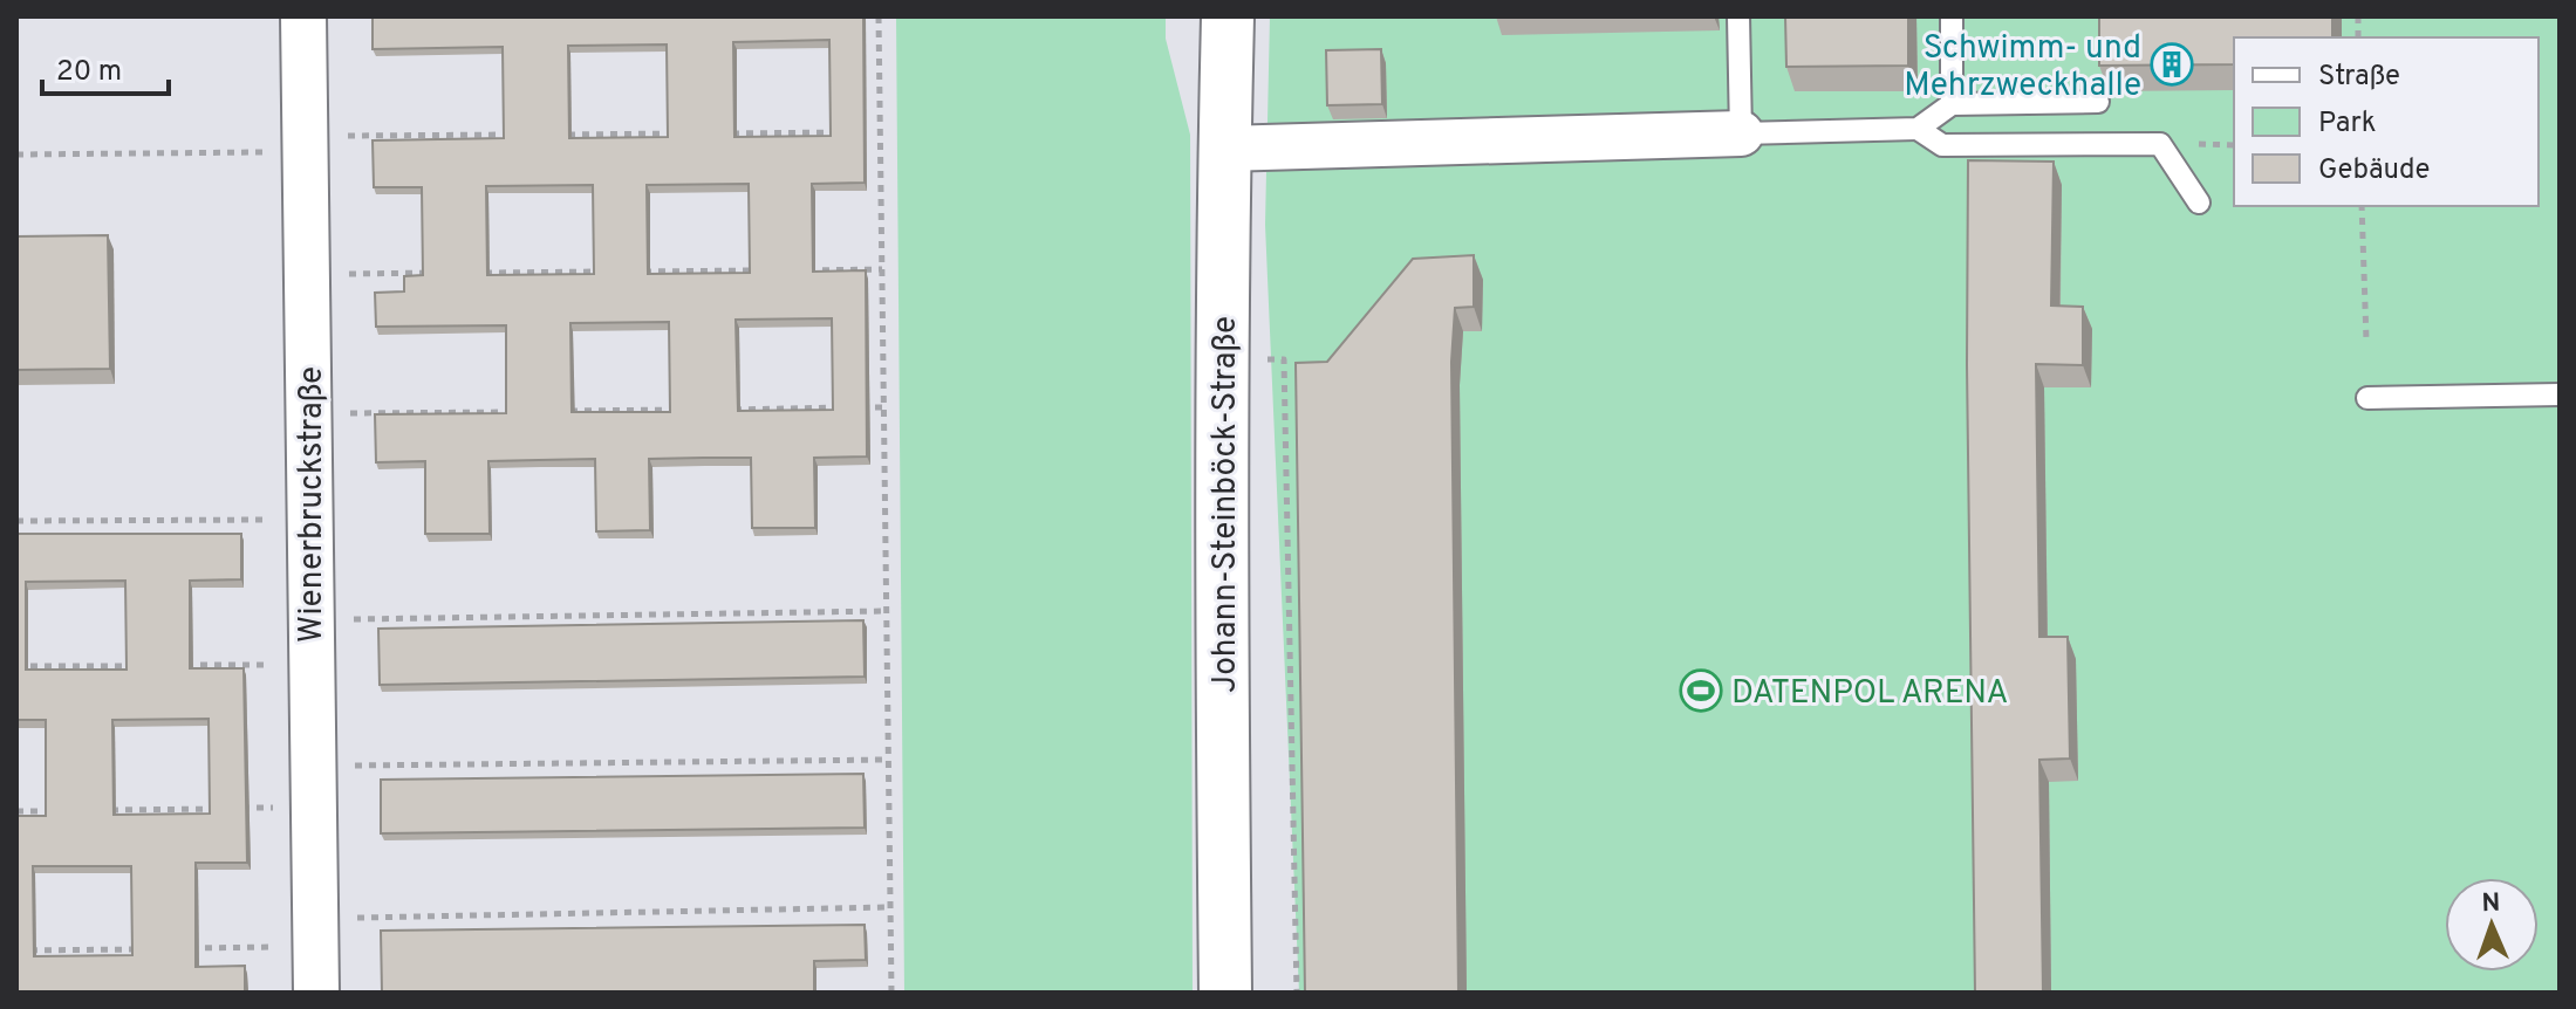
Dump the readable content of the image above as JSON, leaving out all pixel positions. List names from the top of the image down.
{
  "streets": {
    "street": ["Wienerbruckstraße", "Johann-Steinböck-Straße"]
  },
  "places": {
    "building": ["Schwimm- und Mehrzweckhalle"],
    "sports": ["DATENPOL ARENA"]
  },
  "legend": ["Straße", "Park", "Gebäude"],
  "scale_bar": "20 m",
  "north": "top"
}
